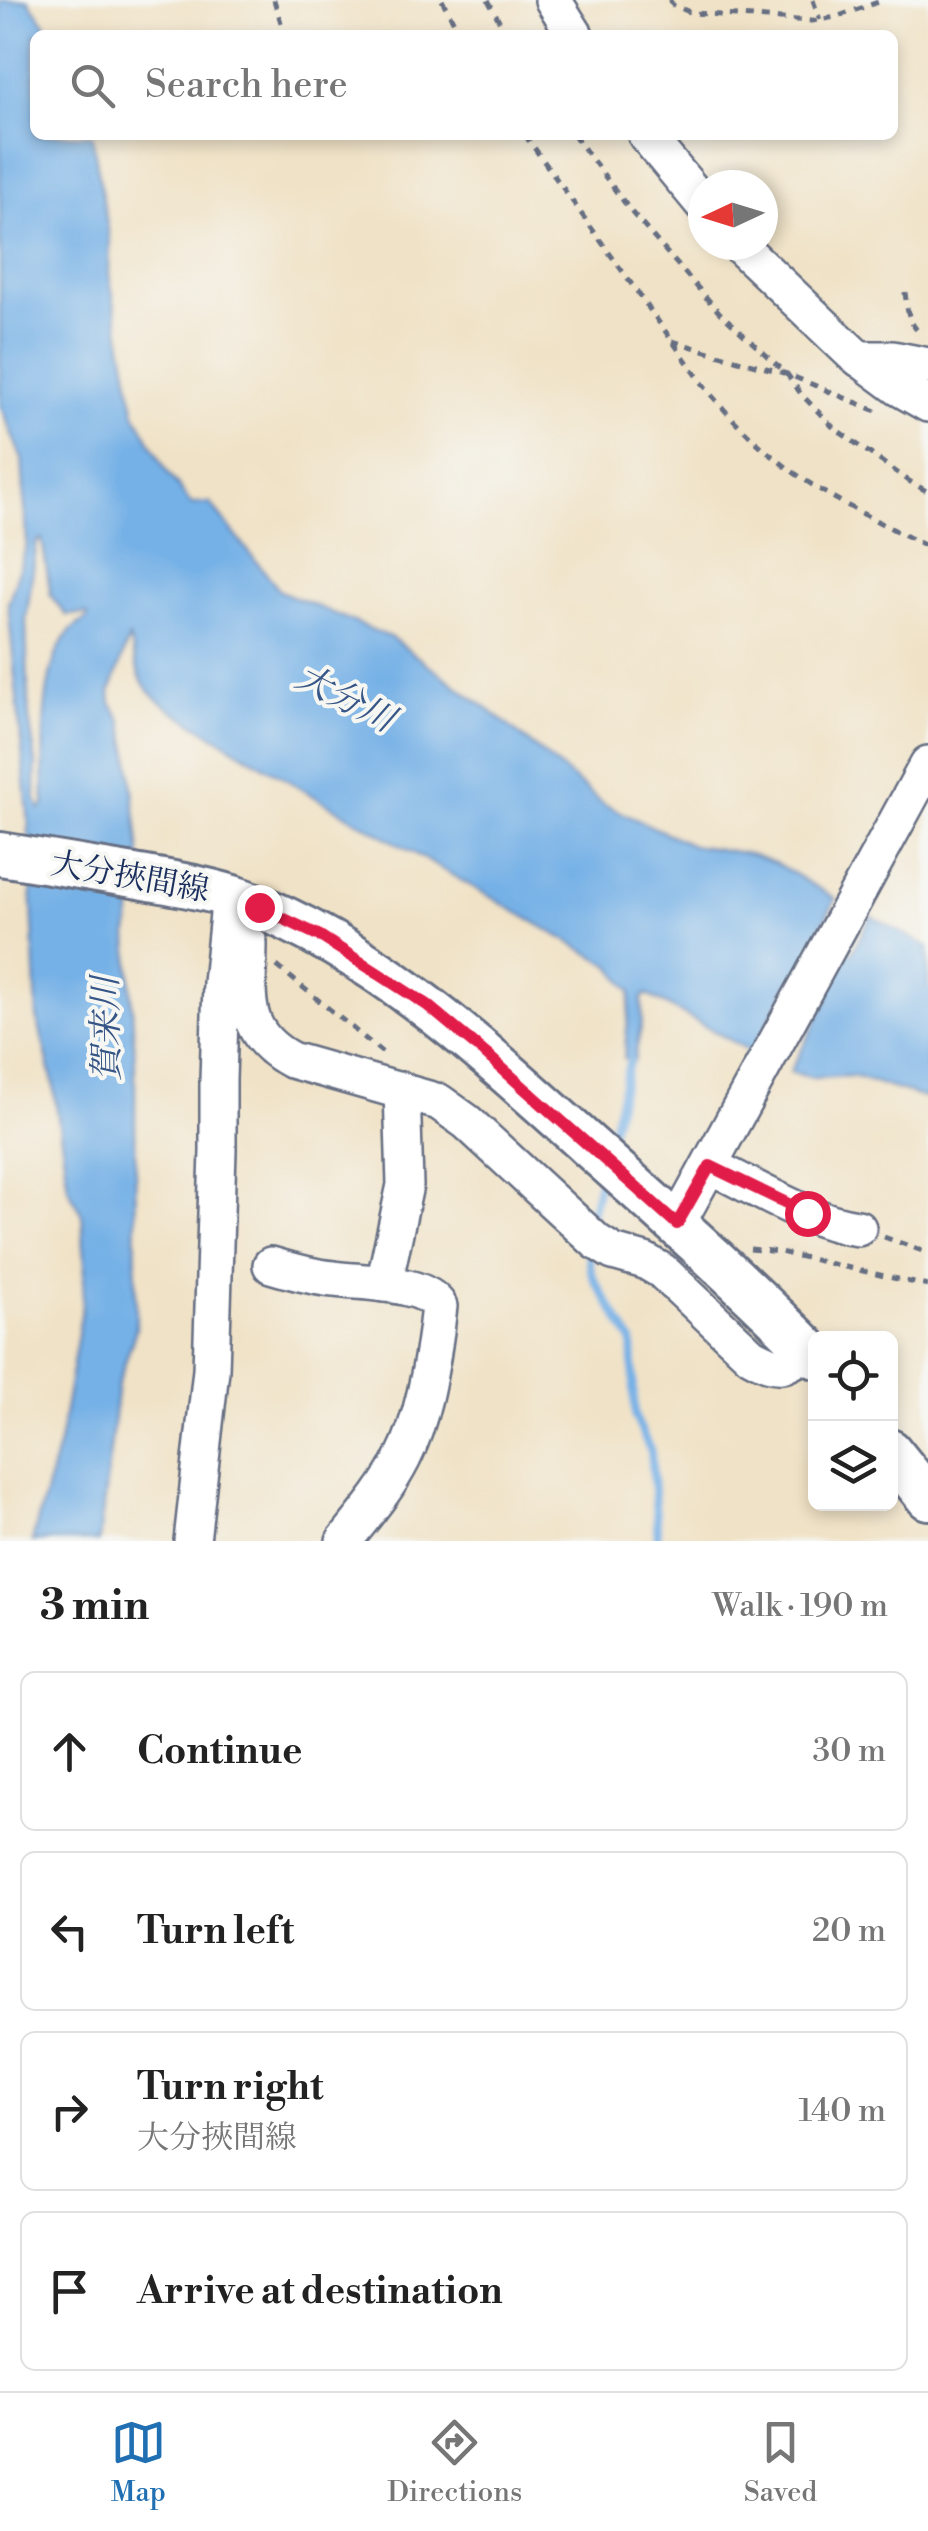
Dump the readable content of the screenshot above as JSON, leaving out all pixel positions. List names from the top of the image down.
{
  "streets": {
    "main road": ["大分挾間線"]
  },
  "water": ["大分川", "賀来川"],
  "north": "left",
  "page": {
    "search": "Search here",
    "heading": ["3 min", "Walk · 190 m"],
    "list": [
      ["Continue", "30 m"],
      ["Turn left", "20 m"],
      ["Turn right", "大分挾間線", "140 m"],
      "Arrive at destination"
    ],
    "nav": ["Map", "Directions", "Saved"]
  }
}
